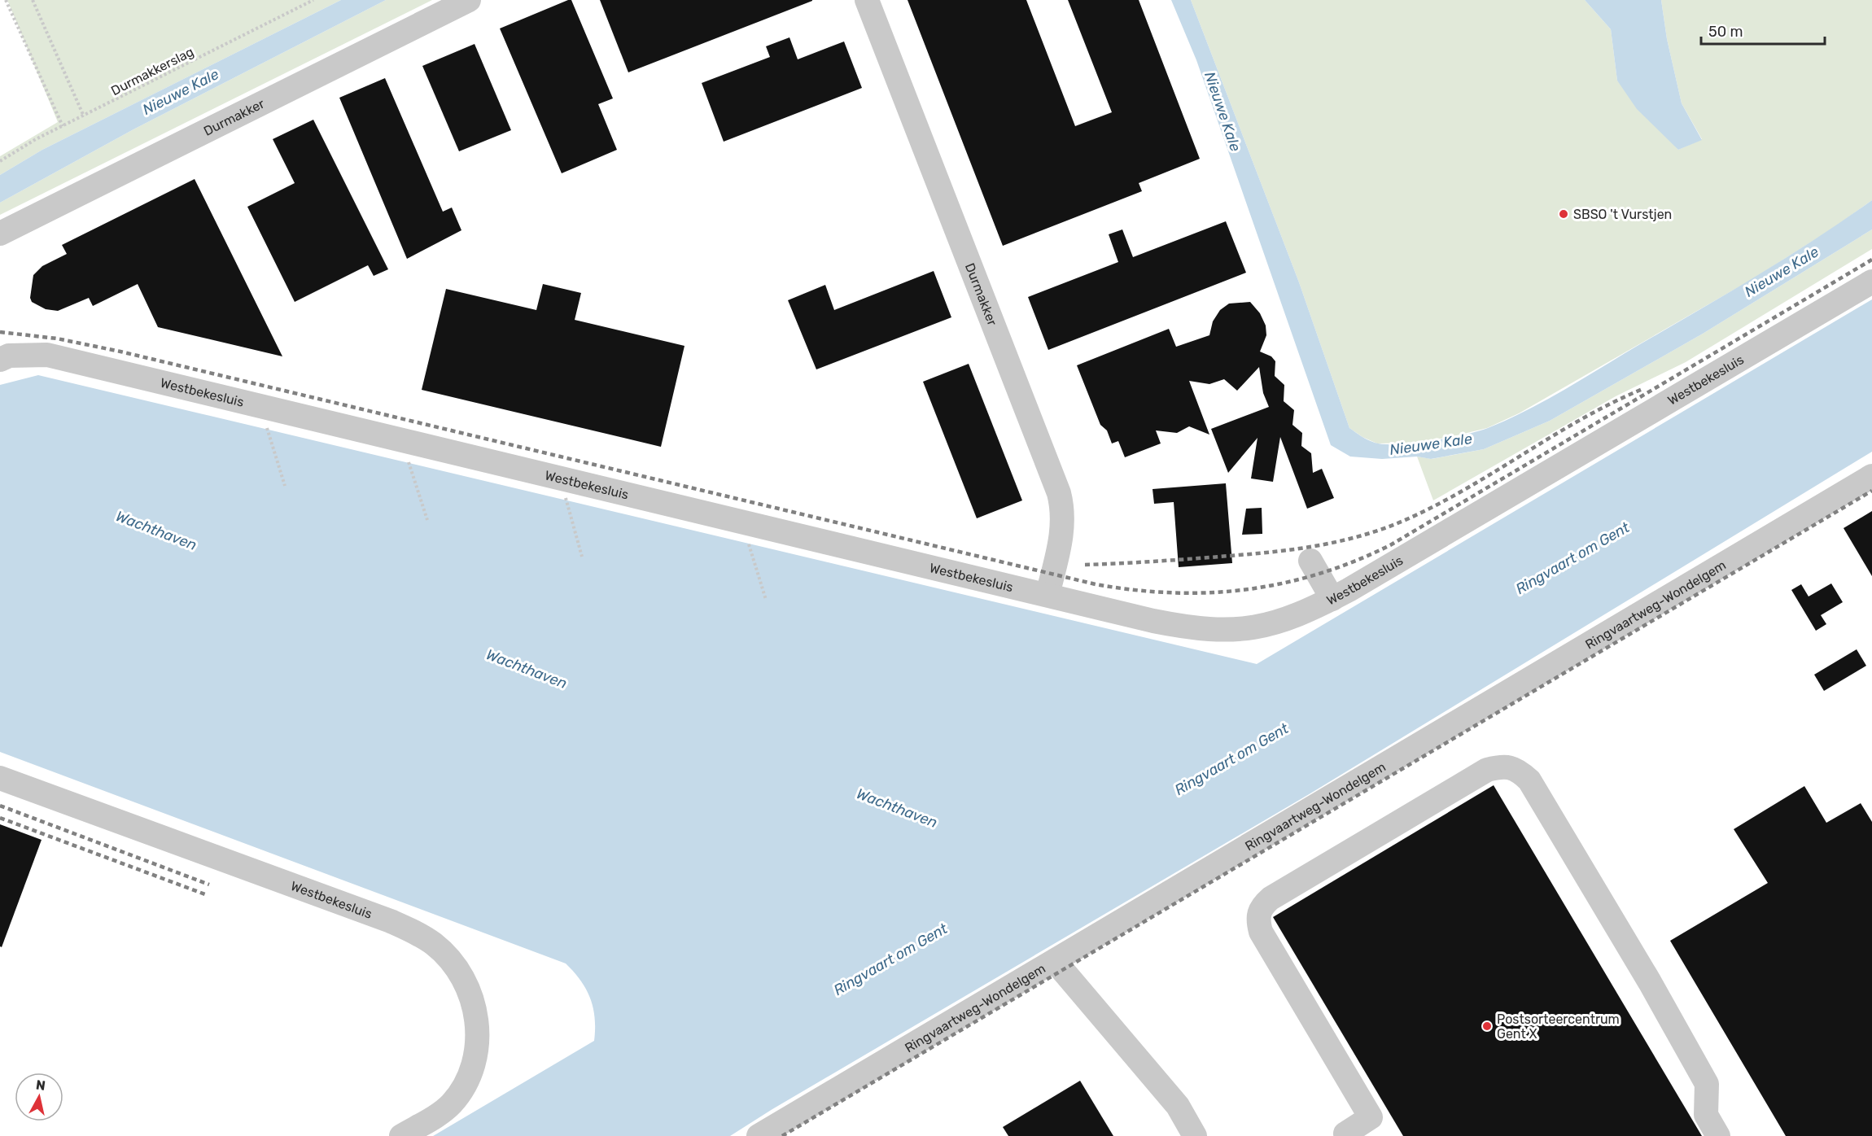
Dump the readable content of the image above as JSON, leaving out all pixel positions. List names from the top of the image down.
{
  "streets": {
    "street": ["Durmakker", "Westbekesluis", "Ringvaartweg-Wondelgem"],
    "path": ["Durmakkerslag"]
  },
  "crossings": [
    ["Durmakker", "Westbekesluis"]
  ],
  "water": ["Nieuwe Kale", "Wachthaven", "Ringvaart om Gent"],
  "places": ["SBSO 't Vurstjen", "Postsorteercentrum Gent X"],
  "scale_bar": "50 m",
  "north": "top"
}
